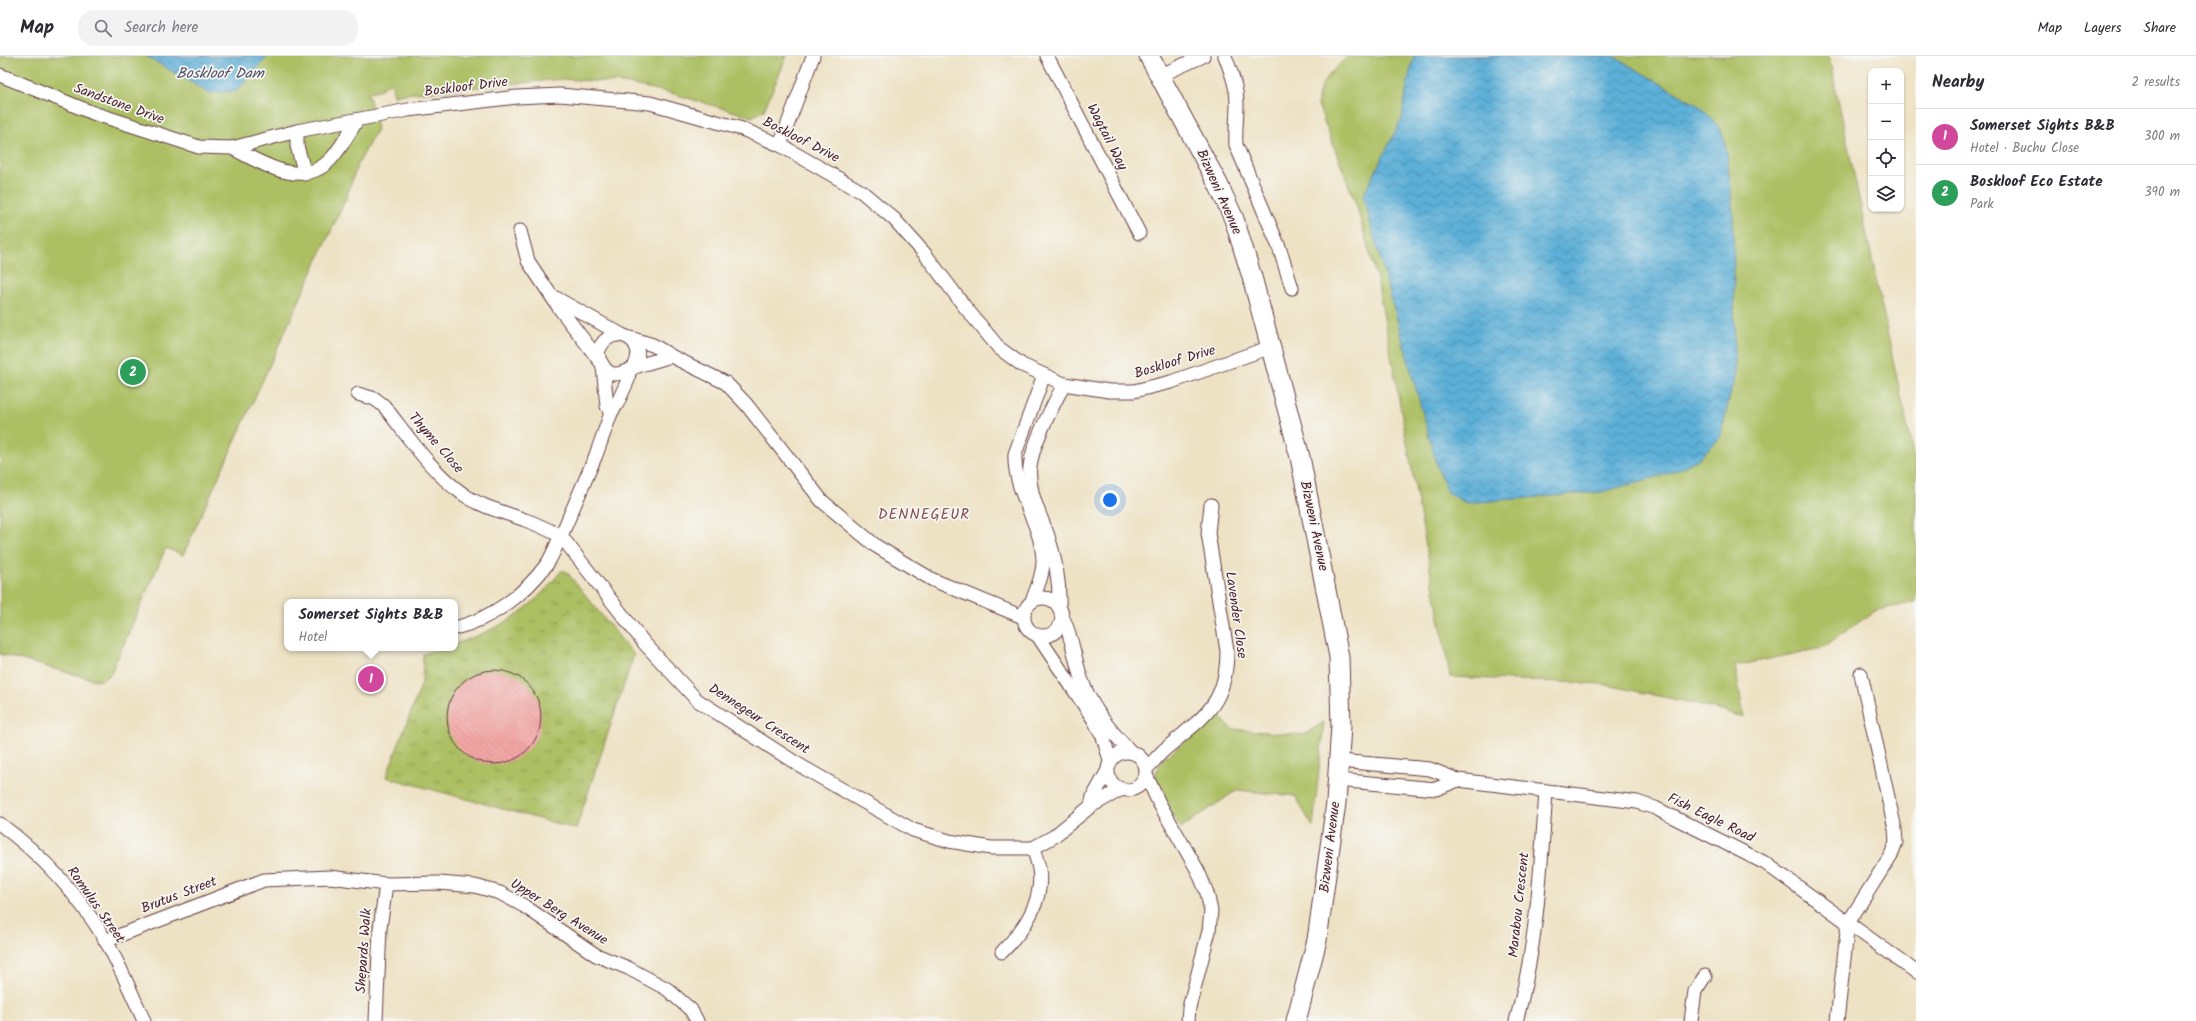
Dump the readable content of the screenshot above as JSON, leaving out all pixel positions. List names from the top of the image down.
{
  "streets": {
    "street": [
      "Boskloof Drive",
      "Sandstone Drive",
      "Wagtail Way",
      "Bizweni Avenue",
      "Thyme Close",
      "Lavender Close",
      "Dennegeur Crescent",
      "Fish Eagle Road",
      "Brutus Street",
      "Romulus Street",
      "Marabou Crescent",
      "Upper Berg Avenue",
      "Shepards Walk"
    ]
  },
  "crossings": [
    ["Boskloof Drive", "Sandstone Drive"],
    ["Boskloof Drive", "Bizweni Avenue"],
    ["Bizweni Avenue", "Fish Eagle Road"],
    ["Thyme Close", "Dennegeur Crescent"],
    ["Lavender Close", "Dennegeur Crescent"],
    ["Fish Eagle Road", "Marabou Crescent"],
    ["Brutus Street", "Romulus Street"],
    ["Brutus Street", "Upper Berg Avenue"],
    ["Upper Berg Avenue", "Shepards Walk"]
  ],
  "districts": ["DENNEGEUR"],
  "water": ["Boskloof Dam"],
  "page": {
    "header": "Map",
    "search": "Search here",
    "nav": ["Map", "Layers", "Share"],
    "heading": ["Nearby", "2 results"],
    "map_buttons": ["+", "−"],
    "list": [
      {
        "mark": "1",
        "name": "Somerset Sights B&B",
        "note": "Hotel · Buchu Close",
        "value": "300 m"
      },
      {
        "mark": "2",
        "name": "Boskloof Eco Estate",
        "note": "Park",
        "value": "390 m"
      }
    ],
    "pins": ["2", "1"],
    "popup": ["Somerset Sights B&B", "Hotel"]
  }
}
